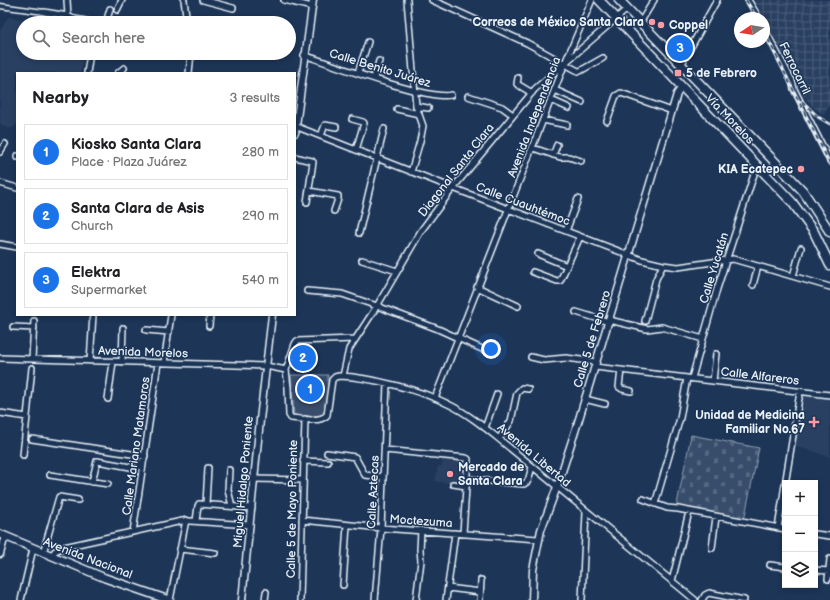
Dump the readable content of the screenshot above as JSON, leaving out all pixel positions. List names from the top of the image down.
{
  "streets": {
    "main road": ["Vía Morelos", "Avenida Nacional"],
    "street": [
      "Calle Benito Juárez",
      "Ferrocarril",
      "Avenida Independencia",
      "Diagonal Santa Clara",
      "Calle Cuauhtémoc",
      "Calle Yucatán",
      "Calle 5 de Febrero",
      "Avenida Morelos",
      "Calle Alfareros",
      "Calle Mariano Matamoros",
      "Avenida Libertad",
      "Miguel Hidalgo Poniente",
      "Calle Aztecas",
      "Calle 5 de Mayo Poniente",
      "Moctezuma"
    ]
  },
  "crossings": [
    ["Avenida Independencia", "Diagonal Santa Clara"],
    ["Avenida Independencia", "Calle Cuauhtémoc"],
    ["Avenida Independencia", "Avenida Libertad"],
    ["Vía Morelos", "Diagonal Santa Clara"],
    ["Vía Morelos", "Calle Yucatán"],
    ["Vía Morelos", "Calle 5 de Febrero"],
    ["Diagonal Santa Clara", "Calle Cuauhtémoc"],
    ["Diagonal Santa Clara", "Avenida Libertad"],
    ["Calle Cuauhtémoc", "Calle Yucatán"],
    ["Calle Cuauhtémoc", "Calle 5 de Febrero"],
    ["Calle Yucatán", "Calle Alfareros"],
    ["Calle 5 de Febrero", "Calle Alfareros"],
    ["Calle 5 de Febrero", "Avenida Libertad"],
    ["Calle 5 de Febrero", "Moctezuma"],
    ["Avenida Morelos", "Calle Mariano Matamoros"],
    ["Avenida Morelos", "Miguel Hidalgo Poniente"],
    ["Avenida Libertad", "Calle Aztecas"],
    ["Avenida Libertad", "Calle 5 de Mayo Poniente"],
    ["Calle Aztecas", "Moctezuma"],
    ["Calle 5 de Mayo Poniente", "Moctezuma"]
  ],
  "places": {
    "other": [
      "Correos de México Santa Clara",
      "Coppel",
      "KIA Ecatepec",
      "Mercado de Santa Clara"
    ],
    "transit": ["5 de Febrero"],
    "health": ["Unidad de Medicina Familiar No.67"]
  },
  "north": "left",
  "page": {
    "search": "Search here",
    "pins": ["3", "2", "1"],
    "heading": ["Nearby", "3 results"],
    "list": [
      {
        "mark": "1",
        "name": "Kiosko Santa Clara",
        "note": "Place · Plaza Juárez",
        "value": "280 m"
      },
      {
        "mark": "2",
        "name": "Santa Clara de Asis",
        "note": "Church",
        "value": "290 m"
      },
      {
        "mark": "3",
        "name": "Elektra",
        "note": "Supermarket",
        "value": "540 m"
      }
    ],
    "map_buttons": ["+", "−"]
  }
}
